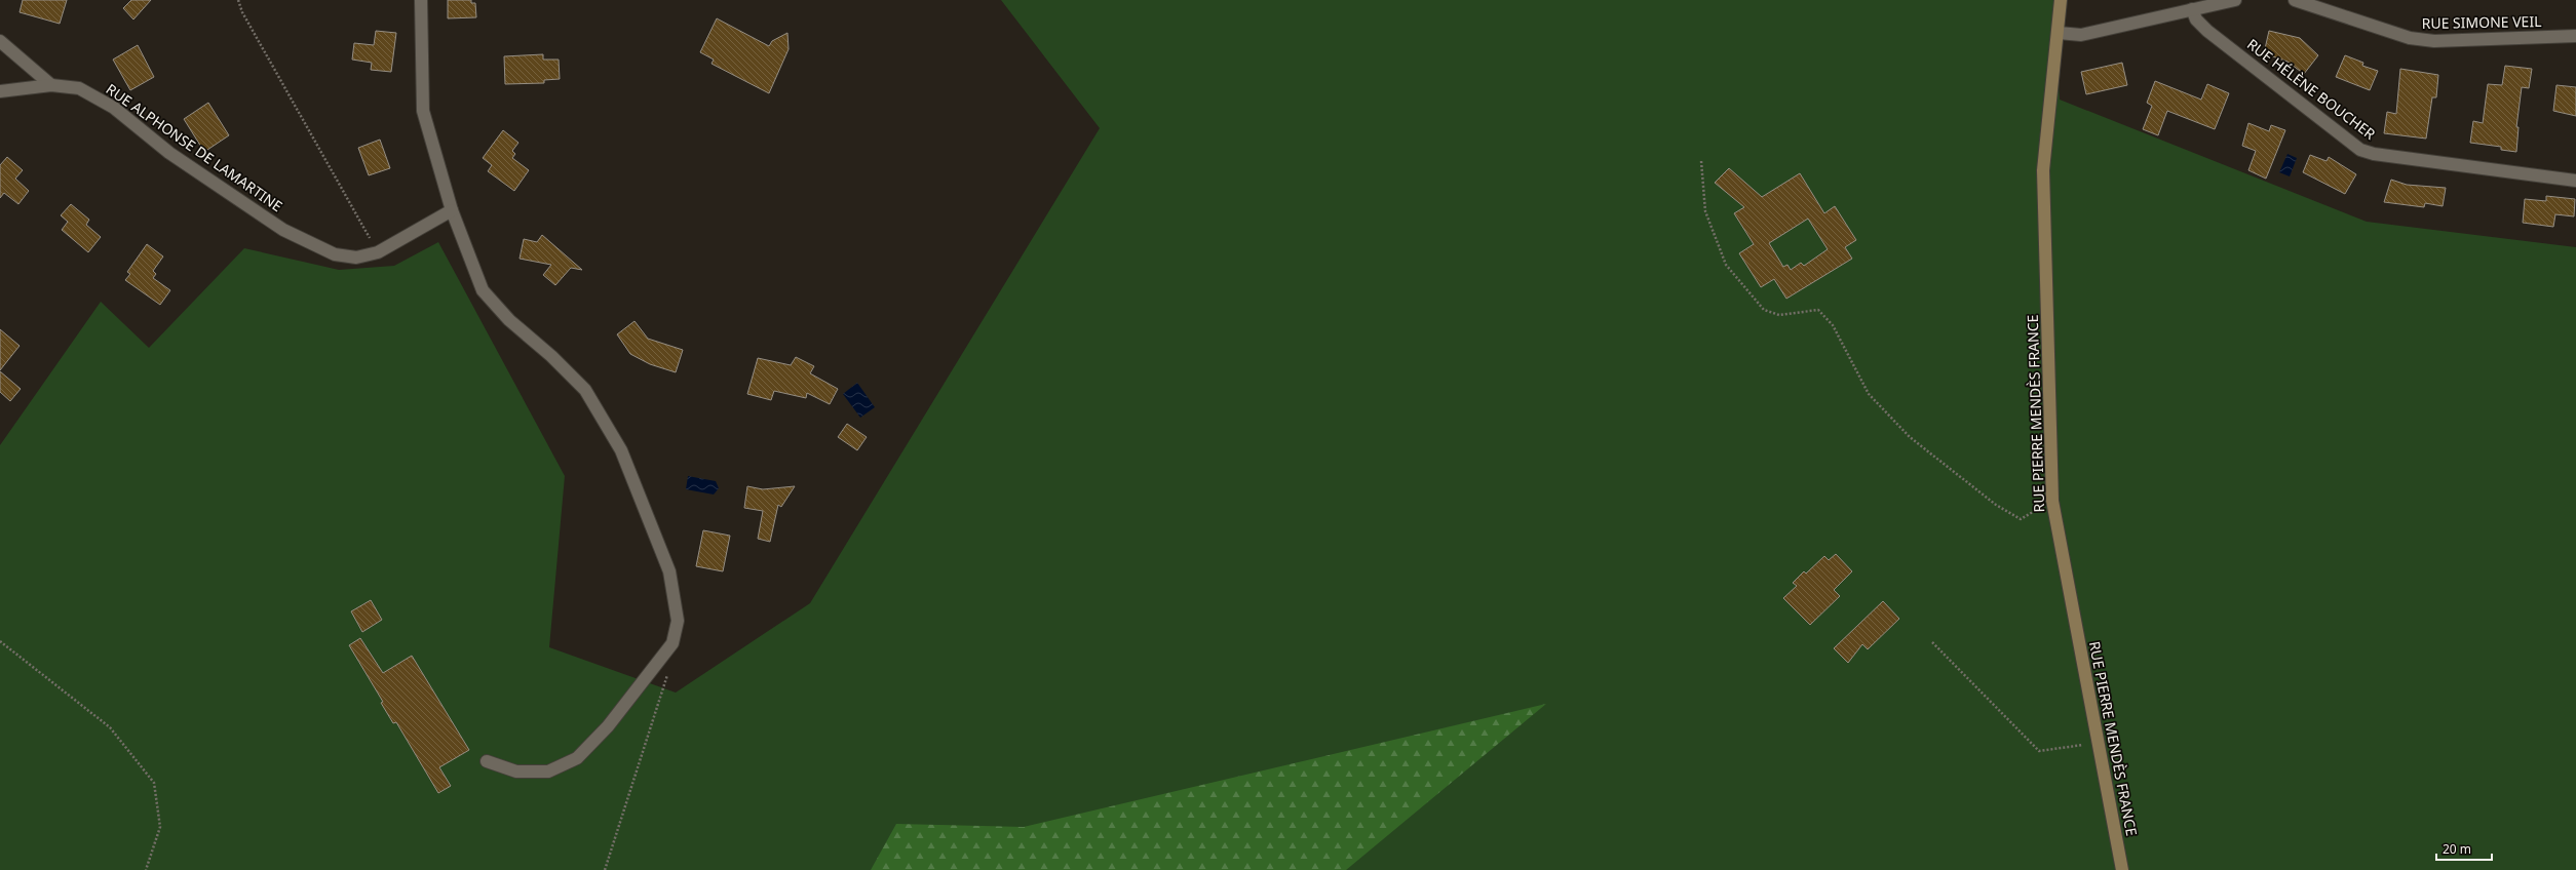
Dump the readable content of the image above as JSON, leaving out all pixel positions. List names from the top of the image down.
{
  "streets": {
    "street": [
      "RUE SIMONE VEIL",
      "RUE HÉLÈNE BOUCHER",
      "RUE ALPHONSE DE LAMARTINE",
      "RUE PIERRE MENDÈS FRANCE"
    ]
  },
  "scale_bar": "20 m"
}
